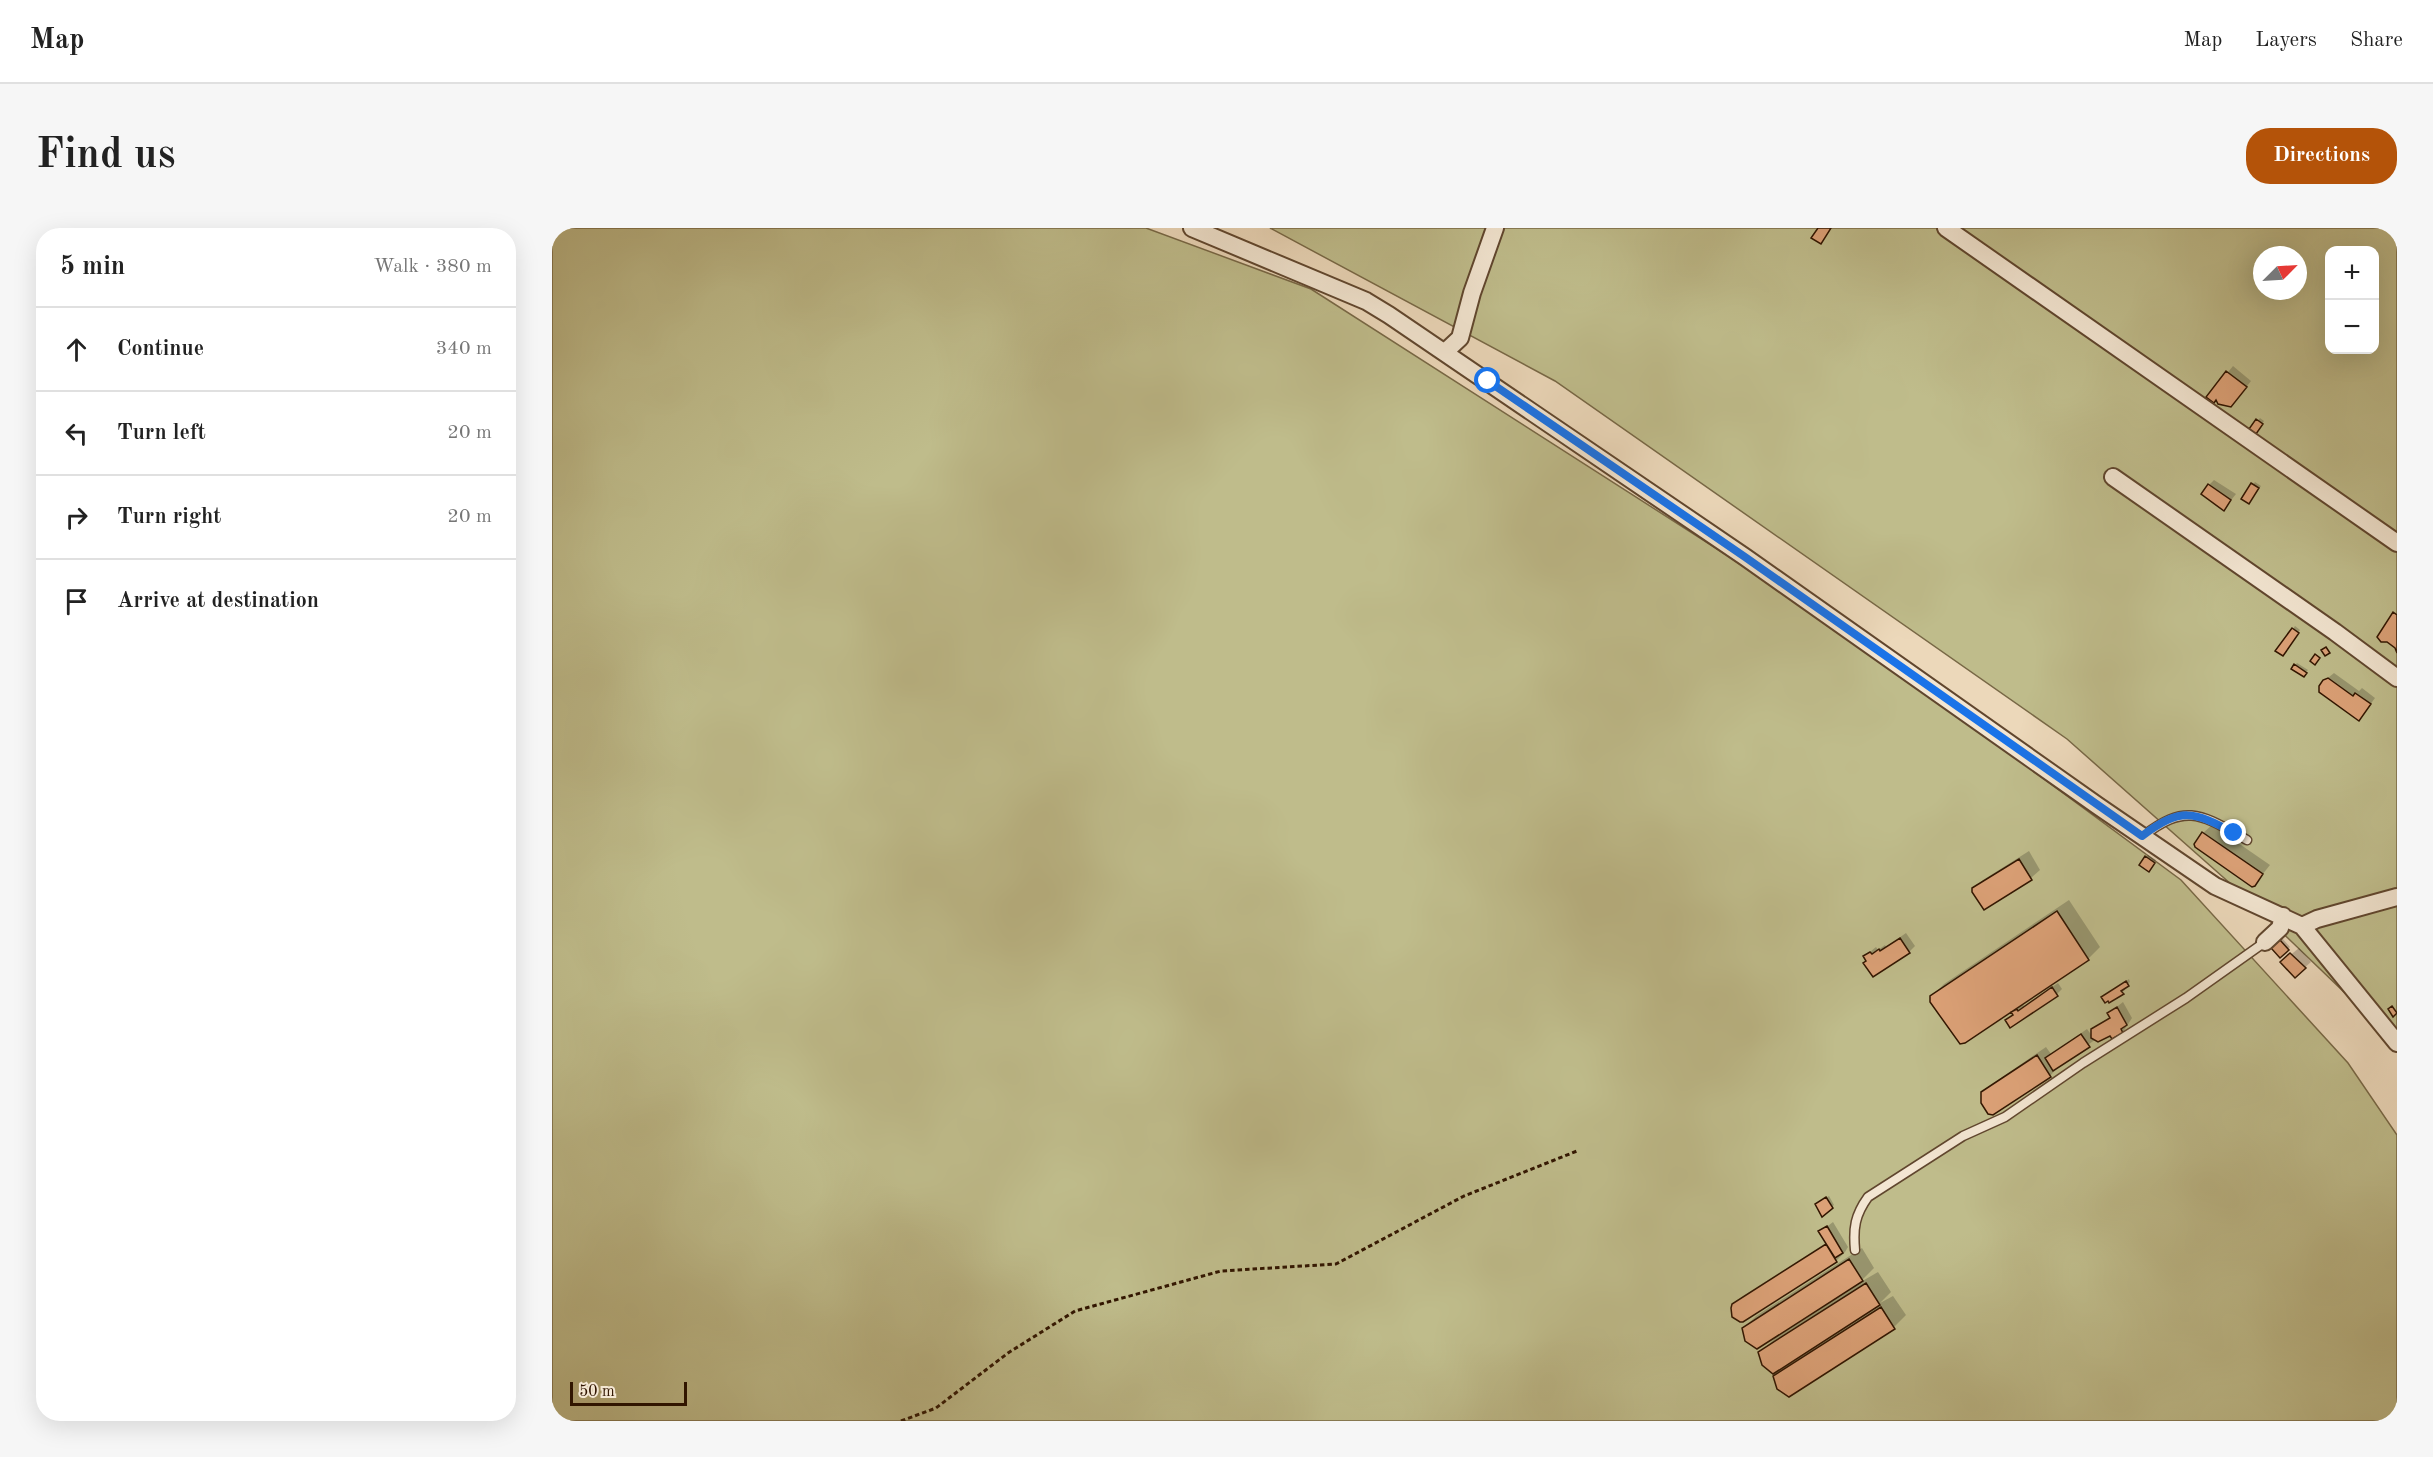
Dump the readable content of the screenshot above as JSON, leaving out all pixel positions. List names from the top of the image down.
{
  "scale_bar": "50 m",
  "north": "top right",
  "page": {
    "header": "Map",
    "nav": ["Map", "Layers", "Share"],
    "buttons": "Directions",
    "title": "Find us",
    "heading": ["5 min", "Walk · 380 m"],
    "map_buttons": ["+", "−"],
    "list": [
      ["Continue", "340 m"],
      ["Turn left", "20 m"],
      ["Turn right", "20 m"],
      "Arrive at destination"
    ],
    "scale": "50 m"
  }
}
